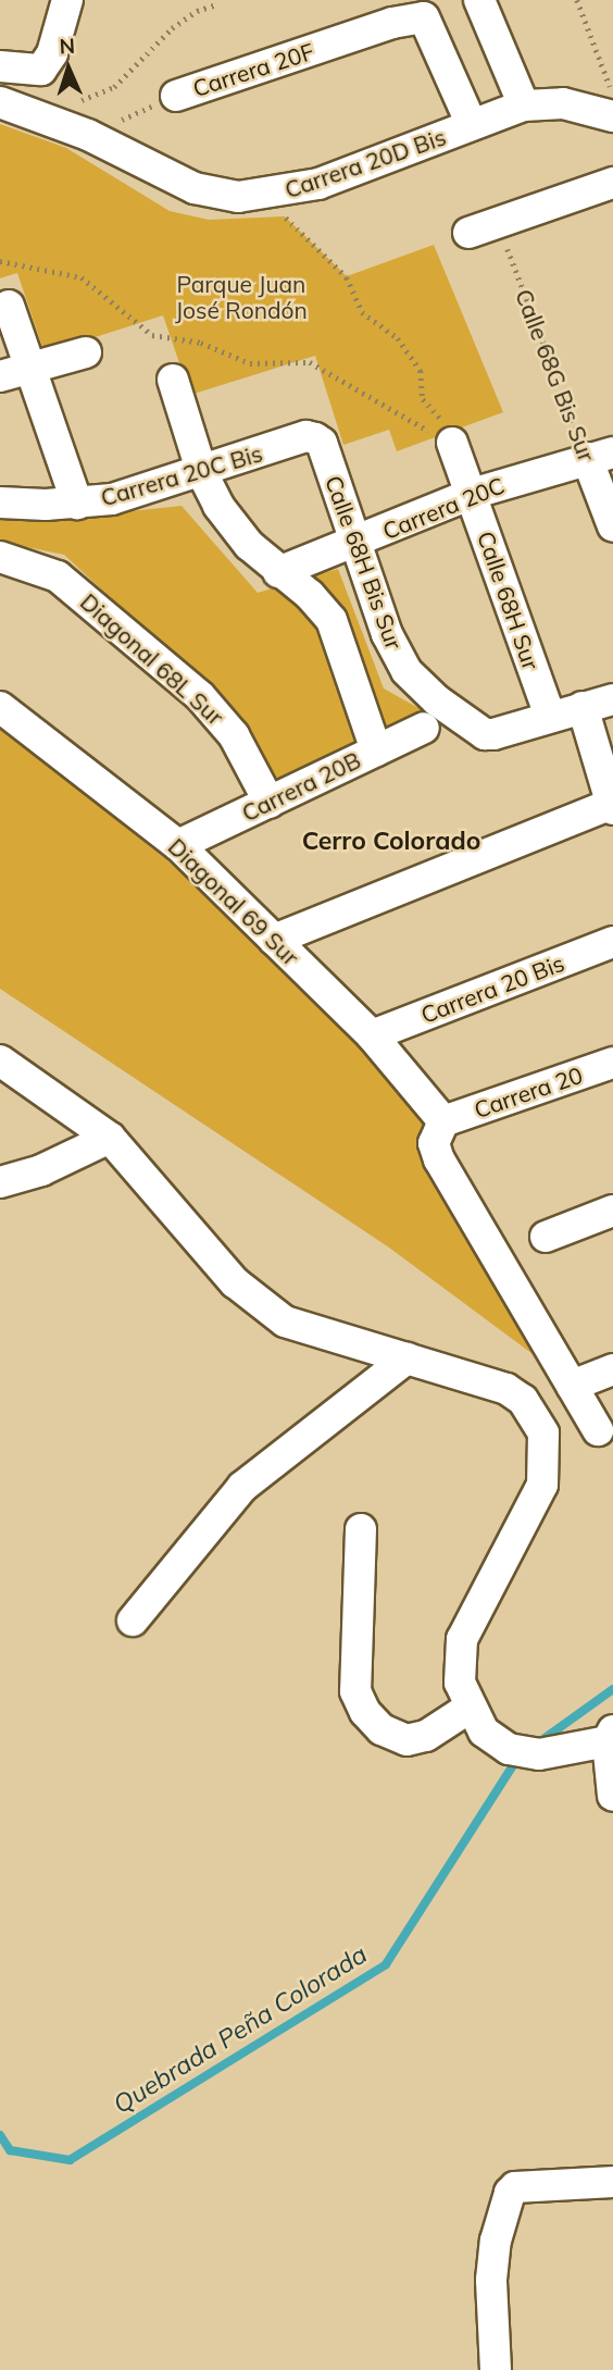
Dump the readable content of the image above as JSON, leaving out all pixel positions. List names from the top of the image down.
{
  "streets": {
    "street": [
      "Carrera 20F",
      "Carrera 20D Bis",
      "Calle 68G Bis Sur",
      "Carrera 20C Bis",
      "Carrera 20C",
      "Calle 68H Bis Sur",
      "Calle 68H Sur",
      "Diagonal 68L Sur",
      "Carrera 20B",
      "Diagonal 69 Sur",
      "Carrera 20 Bis",
      "Carrera 20"
    ]
  },
  "crossings": [
    ["Carrera 20F", "Carrera 20D Bis"],
    ["Calle 68G Bis Sur", "Carrera 20C"],
    ["Carrera 20C Bis", "Calle 68H Bis Sur"],
    ["Carrera 20C", "Calle 68H Bis Sur"],
    ["Carrera 20C", "Calle 68H Sur"],
    ["Calle 68H Bis Sur", "Calle 68H Sur"],
    ["Diagonal 68L Sur", "Carrera 20B"],
    ["Carrera 20B", "Diagonal 69 Sur"],
    ["Diagonal 69 Sur", "Carrera 20 Bis"],
    ["Diagonal 69 Sur", "Carrera 20"]
  ],
  "districts": ["Cerro Colorado"],
  "water": ["Quebrada Peña Colorada"],
  "parks": ["Parque Juan José Rondón"],
  "north": "top"
}
